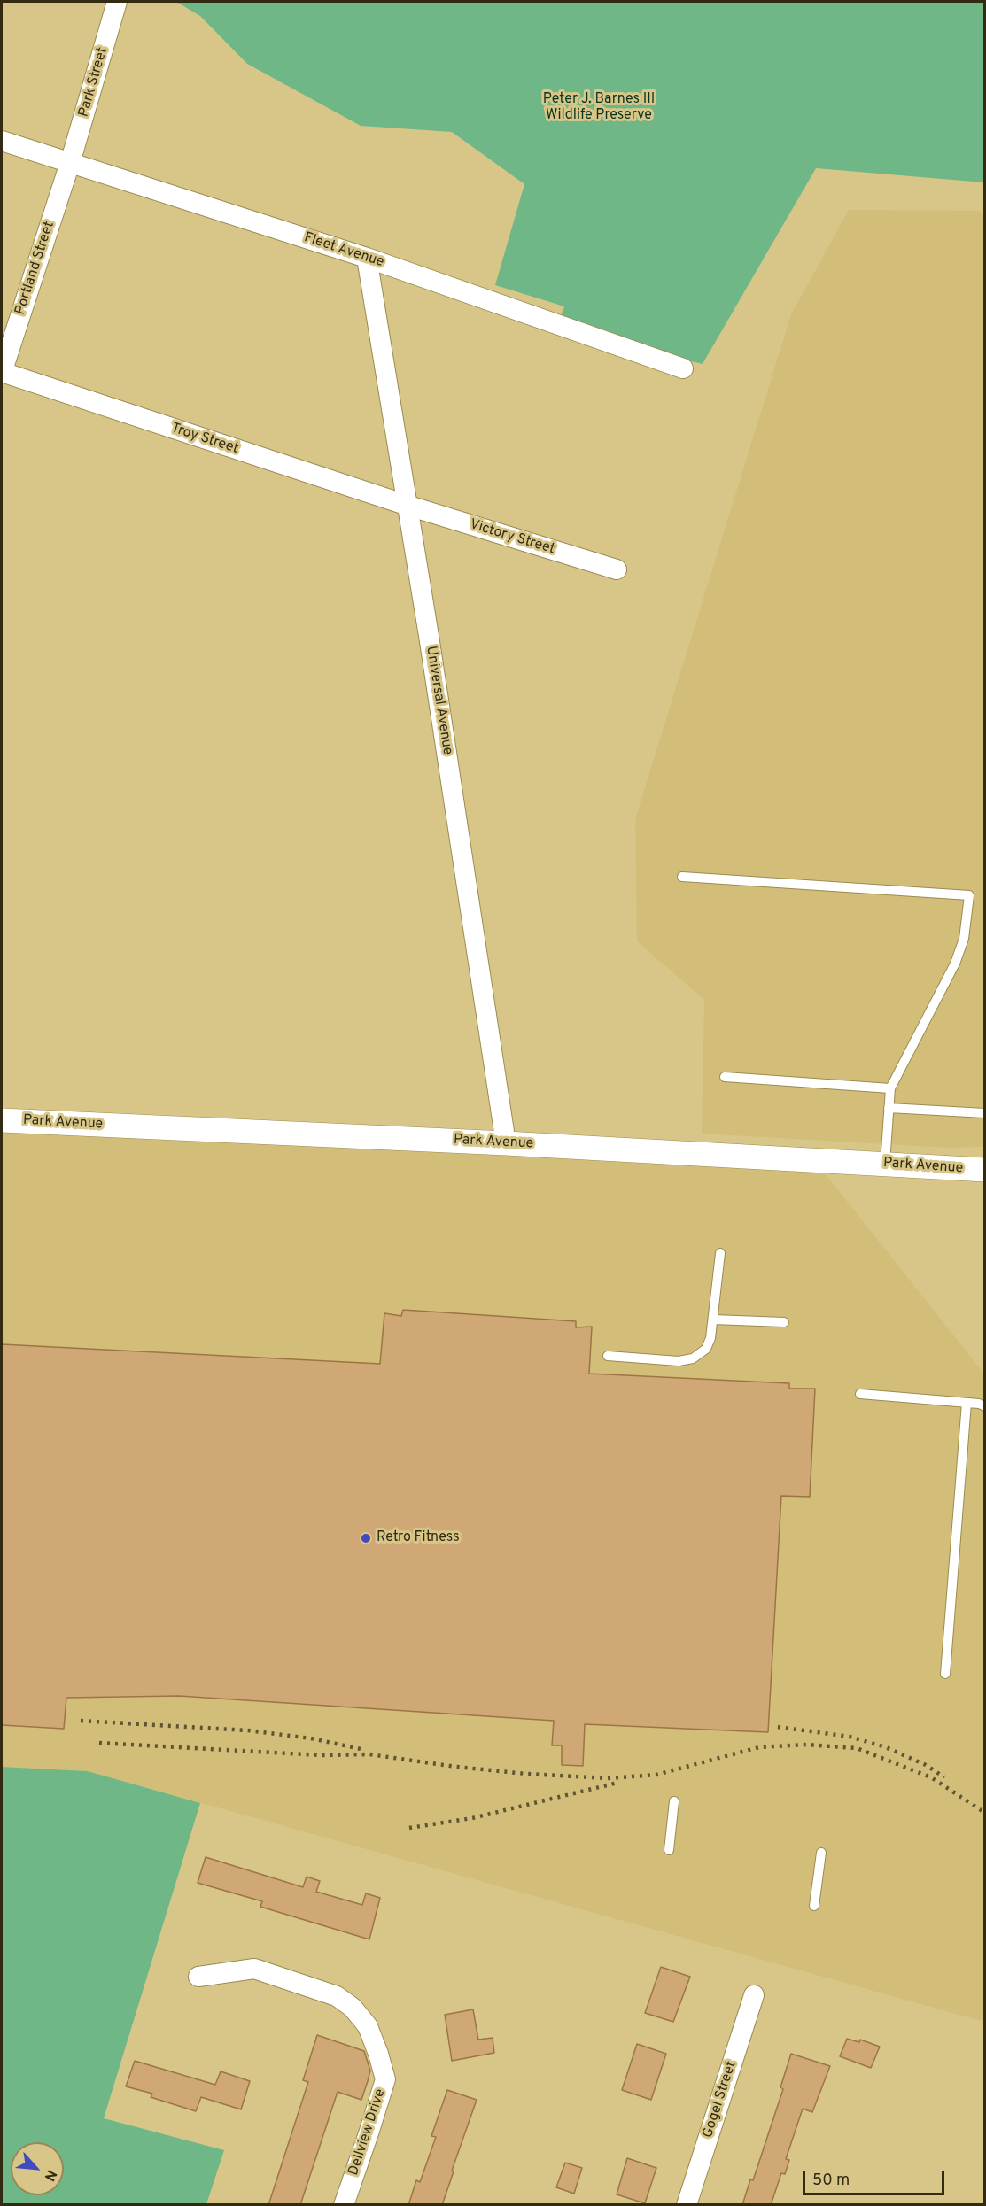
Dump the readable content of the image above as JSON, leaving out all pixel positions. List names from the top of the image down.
{
  "streets": {
    "street": [
      "Park Street",
      "Fleet Avenue",
      "Portland Street",
      "Troy Street",
      "Victory Street",
      "Universal Avenue",
      "Park Avenue",
      "Gogel Street",
      "Dellview Drive"
    ]
  },
  "crossings": [
    ["Park Street", "Fleet Avenue"],
    ["Park Street", "Portland Street"],
    ["Fleet Avenue", "Portland Street"],
    ["Fleet Avenue", "Universal Avenue"],
    ["Portland Street", "Troy Street"],
    ["Troy Street", "Victory Street"],
    ["Troy Street", "Universal Avenue"],
    ["Victory Street", "Universal Avenue"],
    ["Universal Avenue", "Park Avenue"]
  ],
  "parks": ["Peter J. Barnes III Wildlife Preserve"],
  "places": ["Retro Fitness"],
  "scale_bar": "50 m",
  "north": "bottom right"
}
